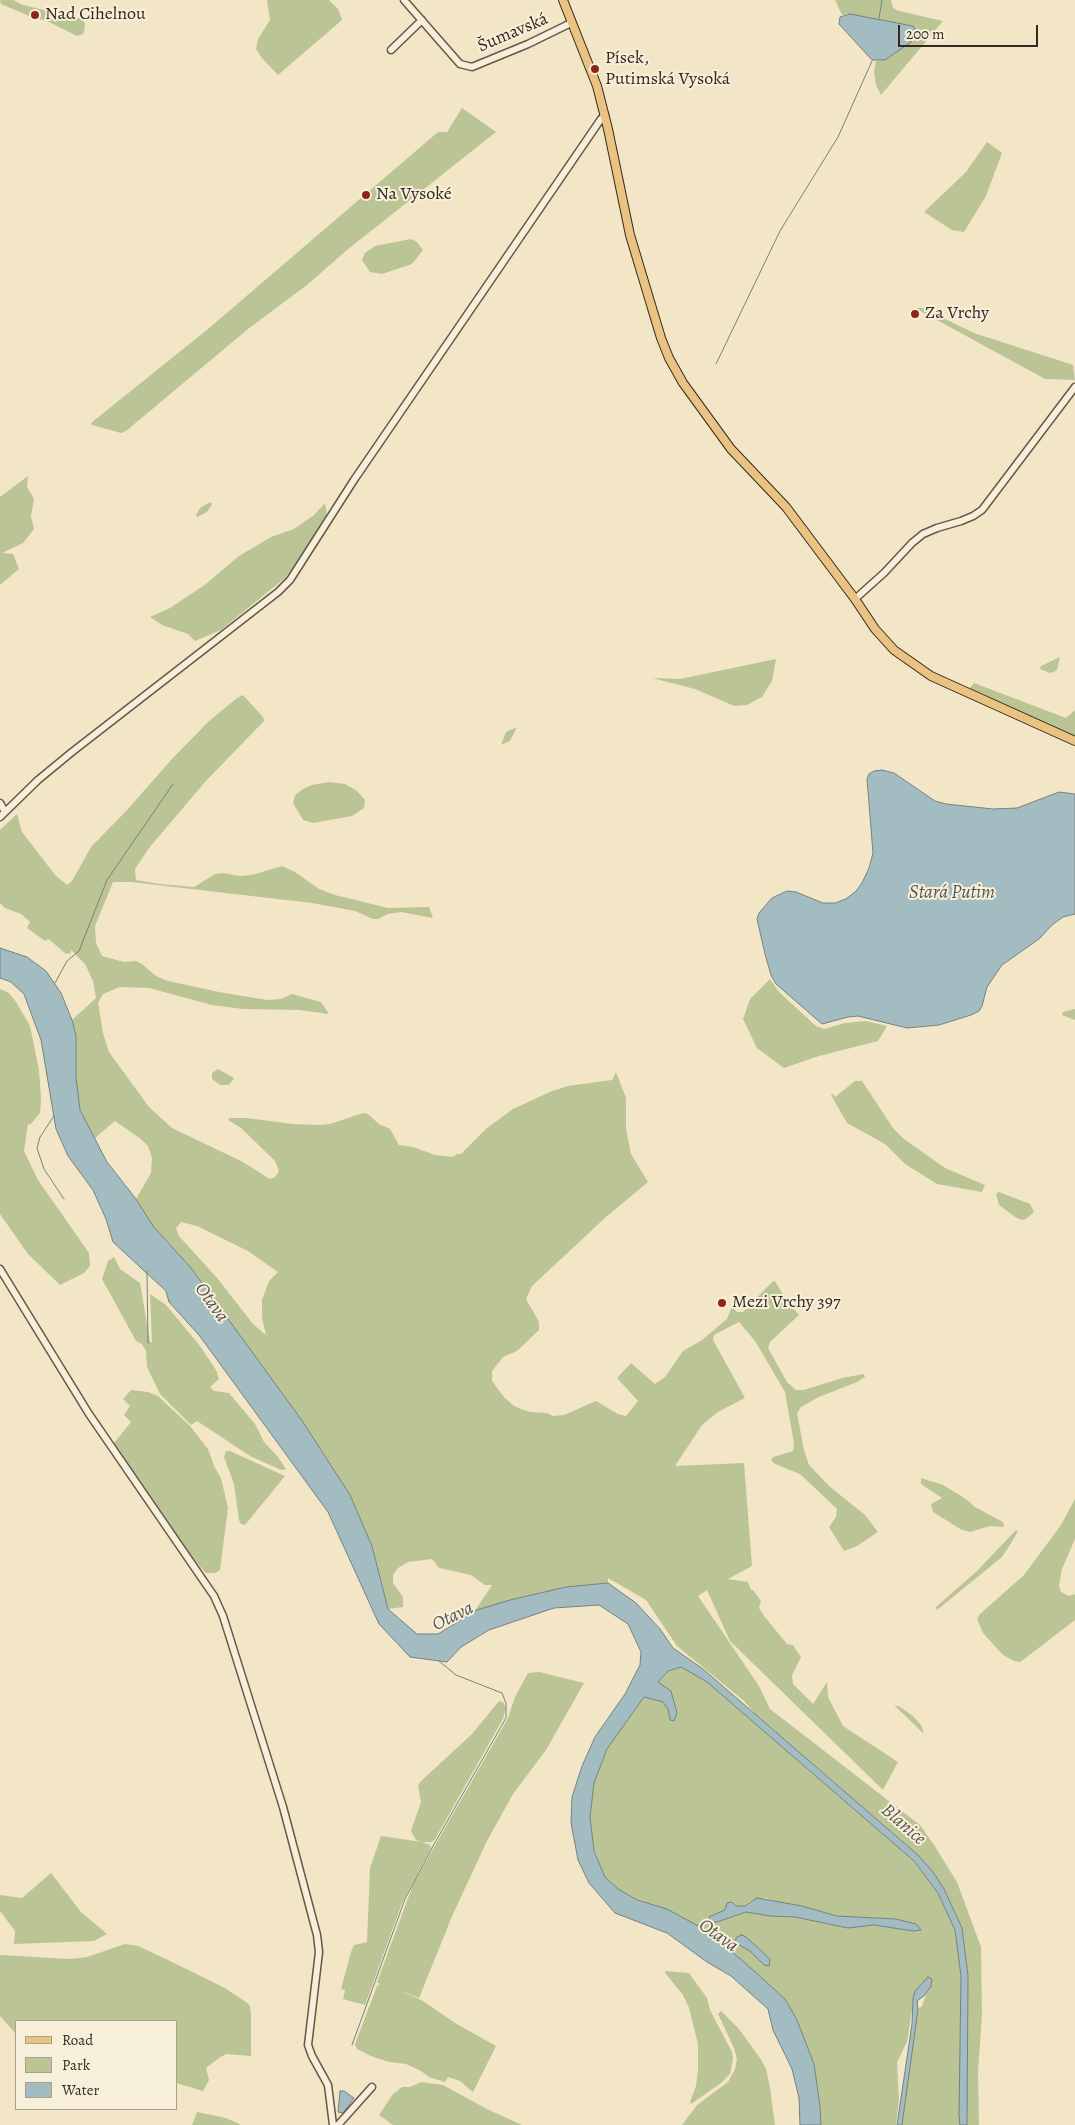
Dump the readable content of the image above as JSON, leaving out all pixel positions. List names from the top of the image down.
{
  "streets": {
    "street": ["Šumavská"]
  },
  "water": ["Stará Putim", "Otava", "Blanice"],
  "places": [
    "Nad Cihelnou",
    "Písek, Putimská Vysoká",
    "Na Vysoké",
    "Za Vrchy",
    "Mezi Vrchy 397"
  ],
  "legend": ["Road", "Park", "Water"],
  "scale_bar": "200 m"
}
